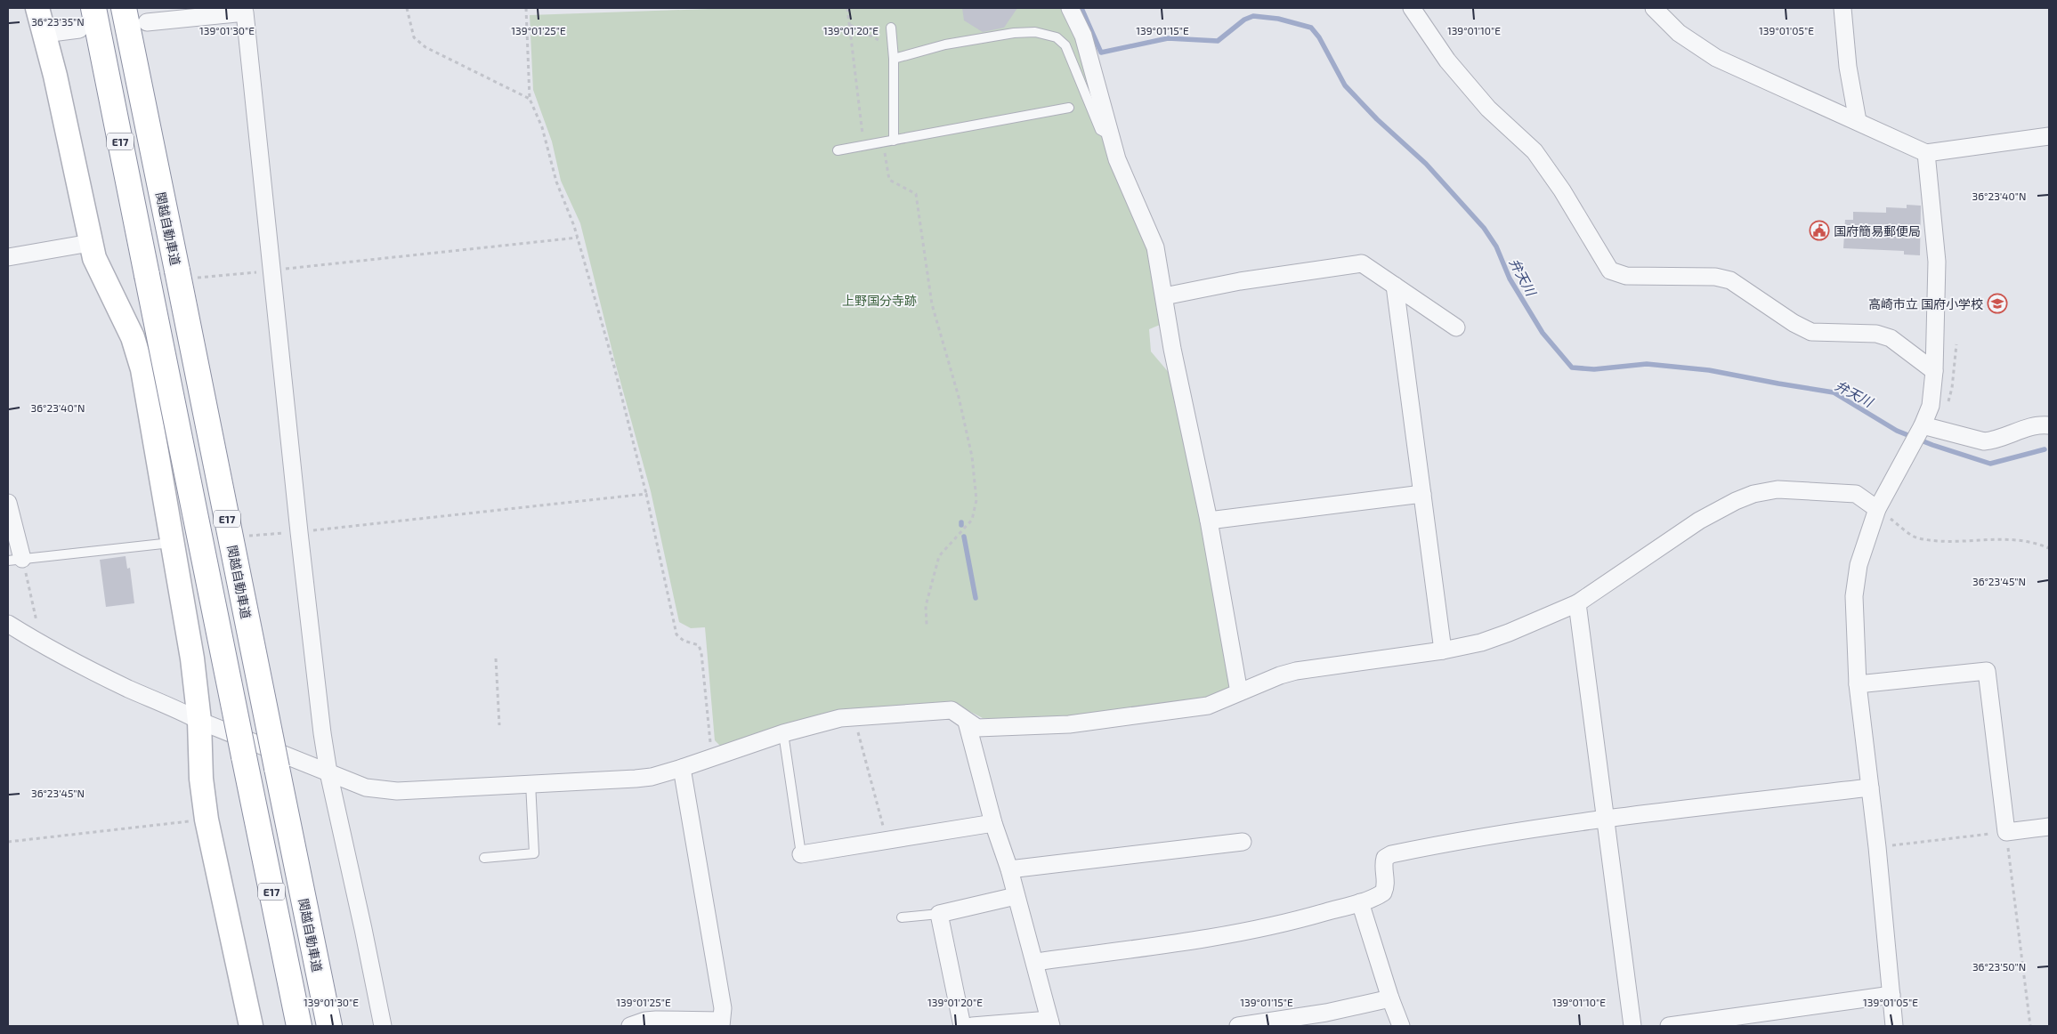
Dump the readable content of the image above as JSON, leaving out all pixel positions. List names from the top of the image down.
{
  "streets": {
    "highway": ["E17", "関越自動車道"]
  },
  "water": ["弁天川"],
  "parks": ["上野国分寺跡"],
  "places": {
    "public building": ["国府簡易郵便局"],
    "school or university": ["高崎市立 国府小学校"]
  },
  "coordinates": [
    "36°23'35\"N",
    "139°01'30\"E",
    "139°01'25\"E",
    "139°01'20\"E",
    "139°01'15\"E",
    "139°01'10\"E",
    "139°01'05\"E",
    "36°23'40\"N",
    "36°23'45\"N",
    "36°23'50\"N"
  ]
}
